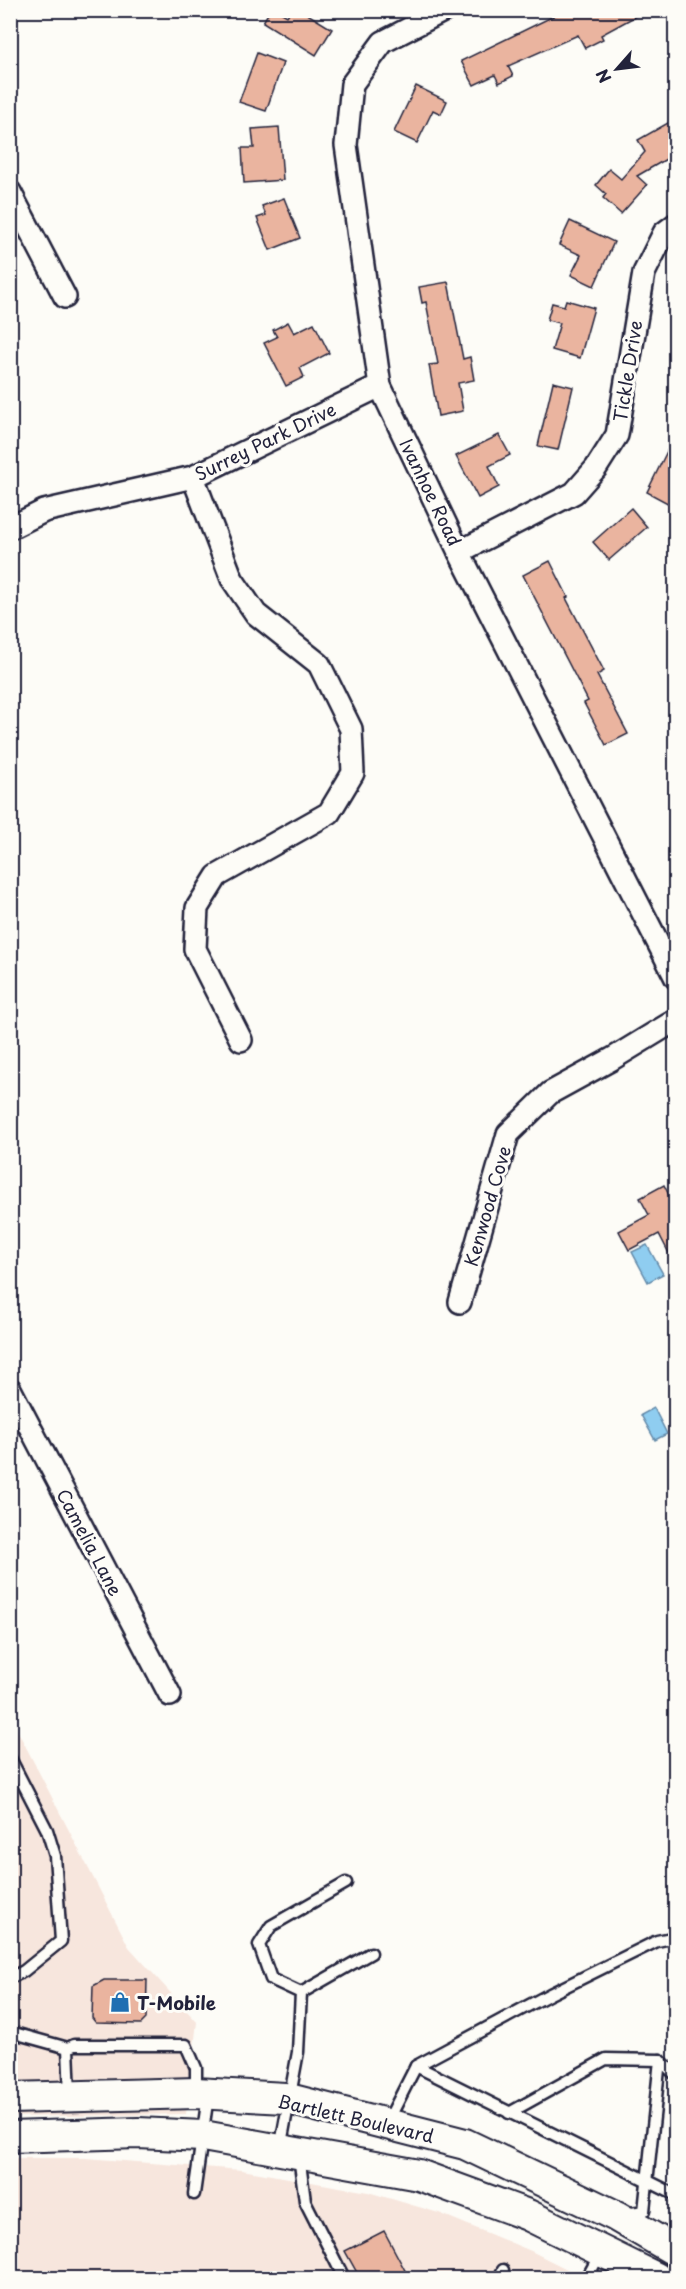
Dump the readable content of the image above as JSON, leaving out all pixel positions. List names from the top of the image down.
{
  "streets": {
    "main road": ["Bartlett Boulevard"],
    "street": [
      "Tickle Drive",
      "Surrey Park Drive",
      "Ivanhoe Road",
      "Kenwood Cove",
      "Camelia Lane"
    ]
  },
  "crossings": [
    ["Tickle Drive", "Ivanhoe Road"],
    ["Surrey Park Drive", "Ivanhoe Road"]
  ],
  "places": {
    "shop": ["T-Mobile"]
  },
  "north": "bottom left"
}
